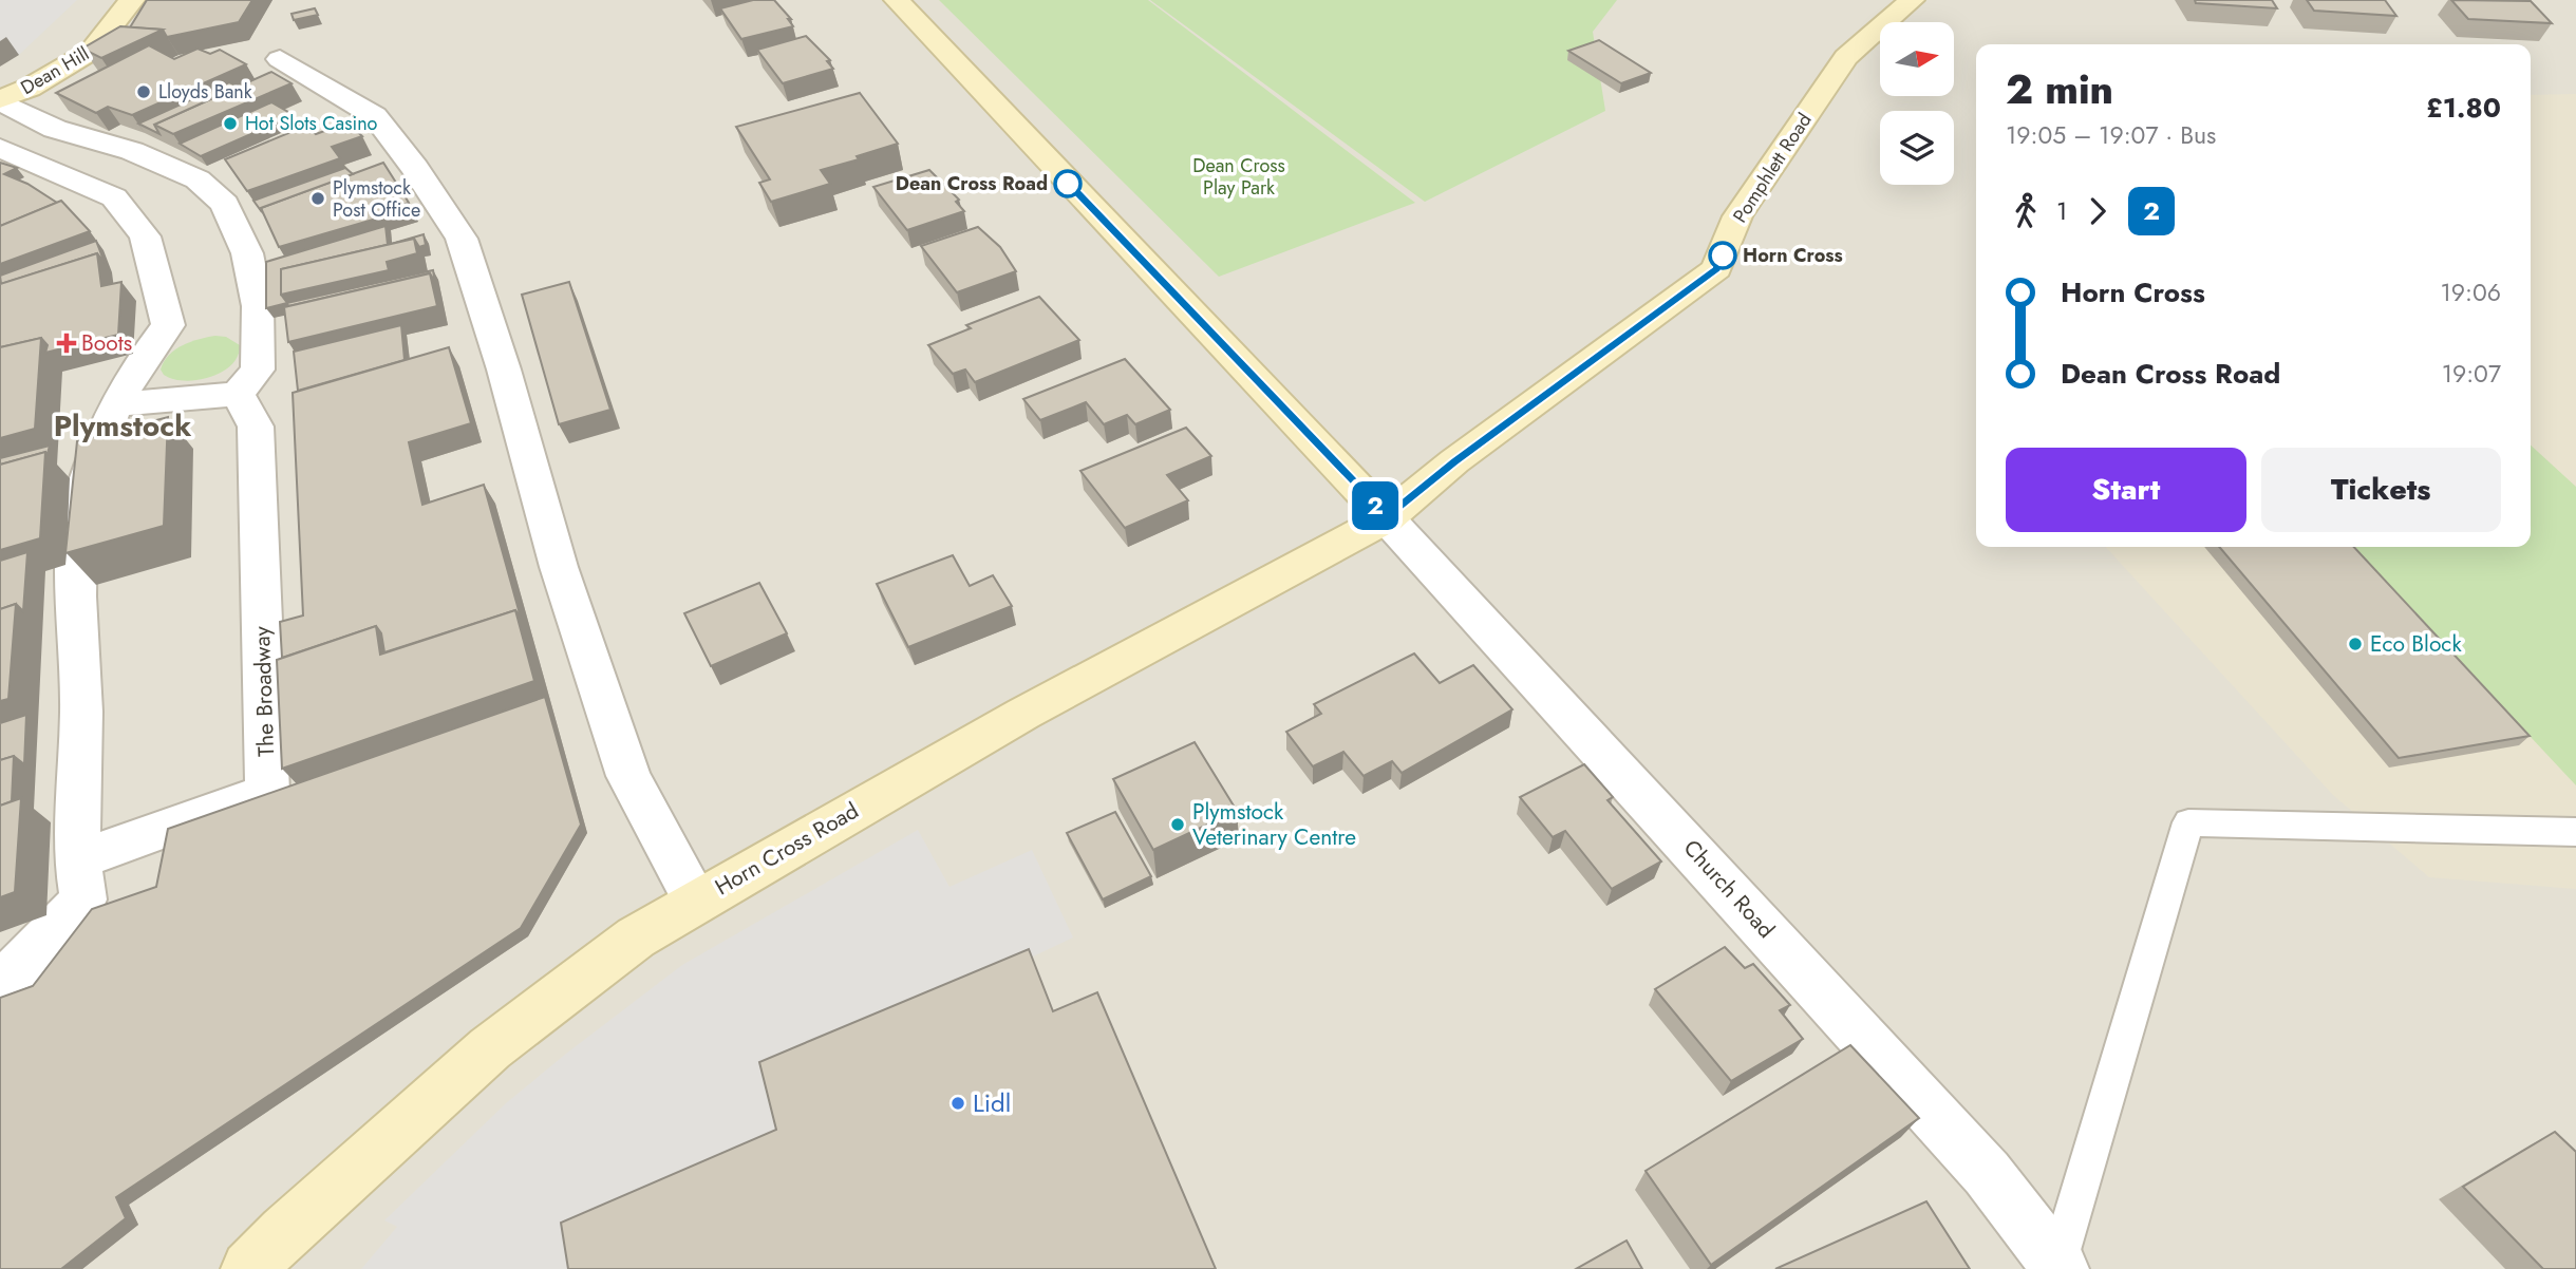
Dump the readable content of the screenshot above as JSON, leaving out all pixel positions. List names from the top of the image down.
{
  "streets": {
    "street": [
      "Dean Hill",
      "Pomphlett Road",
      "The Broadway",
      "Horn Cross Road",
      "Church Road"
    ]
  },
  "crossings": [
    ["Pomphlett Road", "Horn Cross Road"],
    ["Pomphlett Road", "Church Road"],
    ["Horn Cross Road", "Church Road"]
  ],
  "districts": ["Plymstock"],
  "parks": ["Dean Cross Play Park"],
  "places": {
    "other": [
      "Lloyds Bank",
      "Hot Slots Casino",
      "Dean Cross Road",
      "Plymstock Post Office",
      "Horn Cross",
      "Eco Block",
      "Plymstock Veterinary Centre",
      "Lidl"
    ],
    "health": ["Boots"]
  },
  "lines": ["bus line 2"],
  "north": "right",
  "page": {
    "on_map": "2",
    "heading": ["2 min", "19:05 – 19:07 · Bus", "£1.80"],
    "legs": ["1", "2"],
    "list": [
      {
        "name": "Horn Cross",
        "value": "19:06"
      },
      {
        "name": "Dean Cross Road",
        "value": "19:07"
      }
    ],
    "buttons": ["Start", "Tickets"]
  }
}
